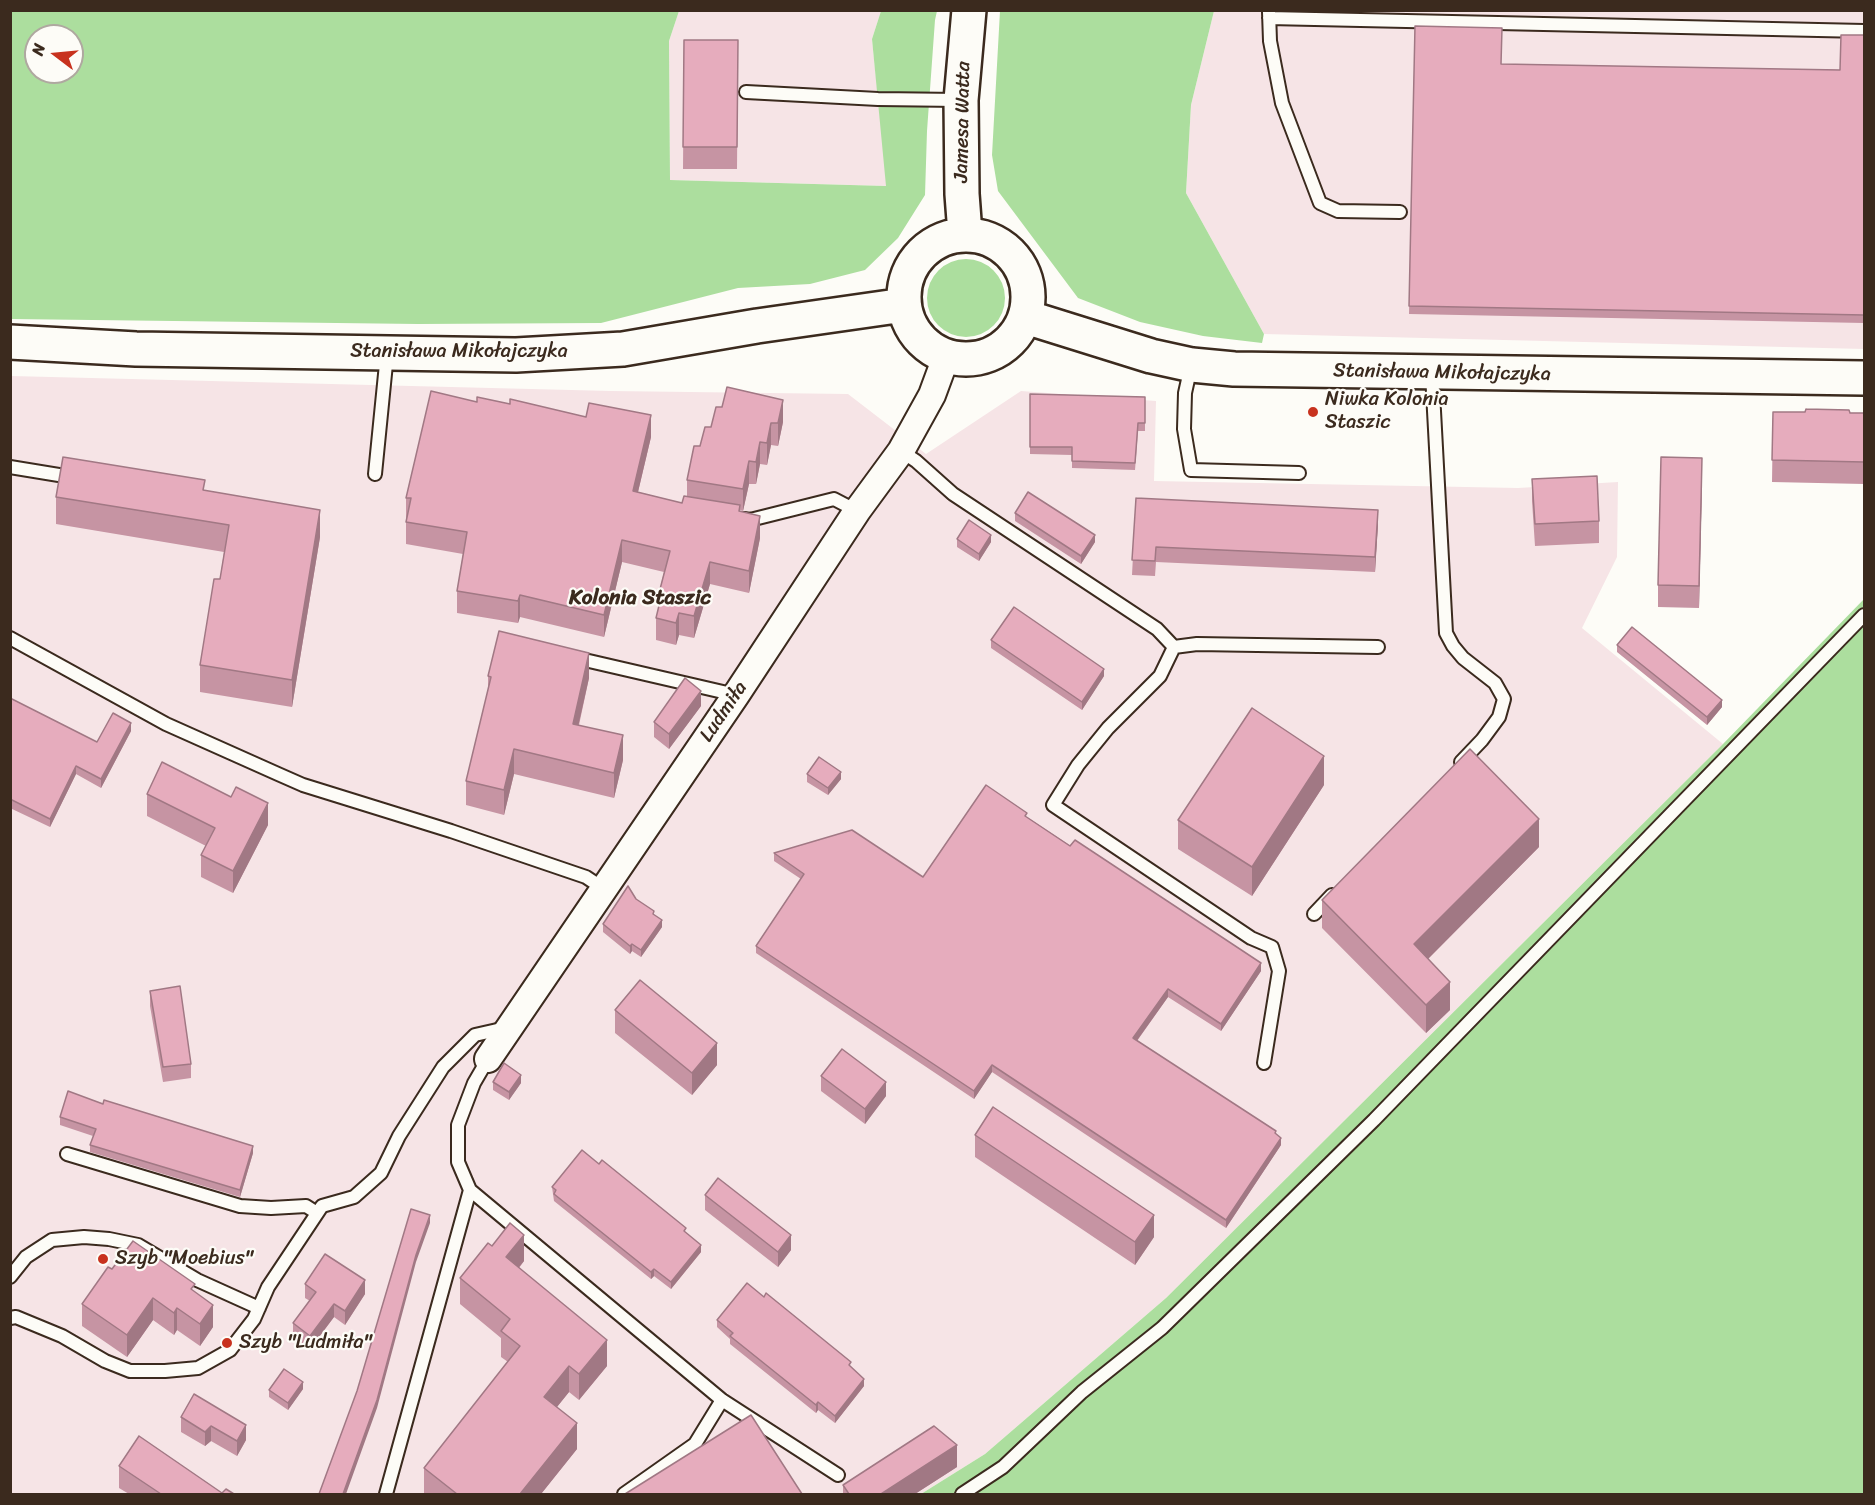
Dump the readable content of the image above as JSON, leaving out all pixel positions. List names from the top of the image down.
{
  "streets": {
    "street": ["Jamesa Watta", "Stanisława Mikołajczyka", "Ludmiła"]
  },
  "crossings": [
    ["Jamesa Watta", "Stanisława Mikołajczyka"],
    ["Jamesa Watta", "Ludmiła"],
    ["Stanisława Mikołajczyka", "Ludmiła"]
  ],
  "districts": ["Kolonia Staszic"],
  "places": ["Niwka Kolonia Staszic", "Szyb \"Moebius\"", "Szyb \"Ludmiła\""],
  "north": "left"
}
